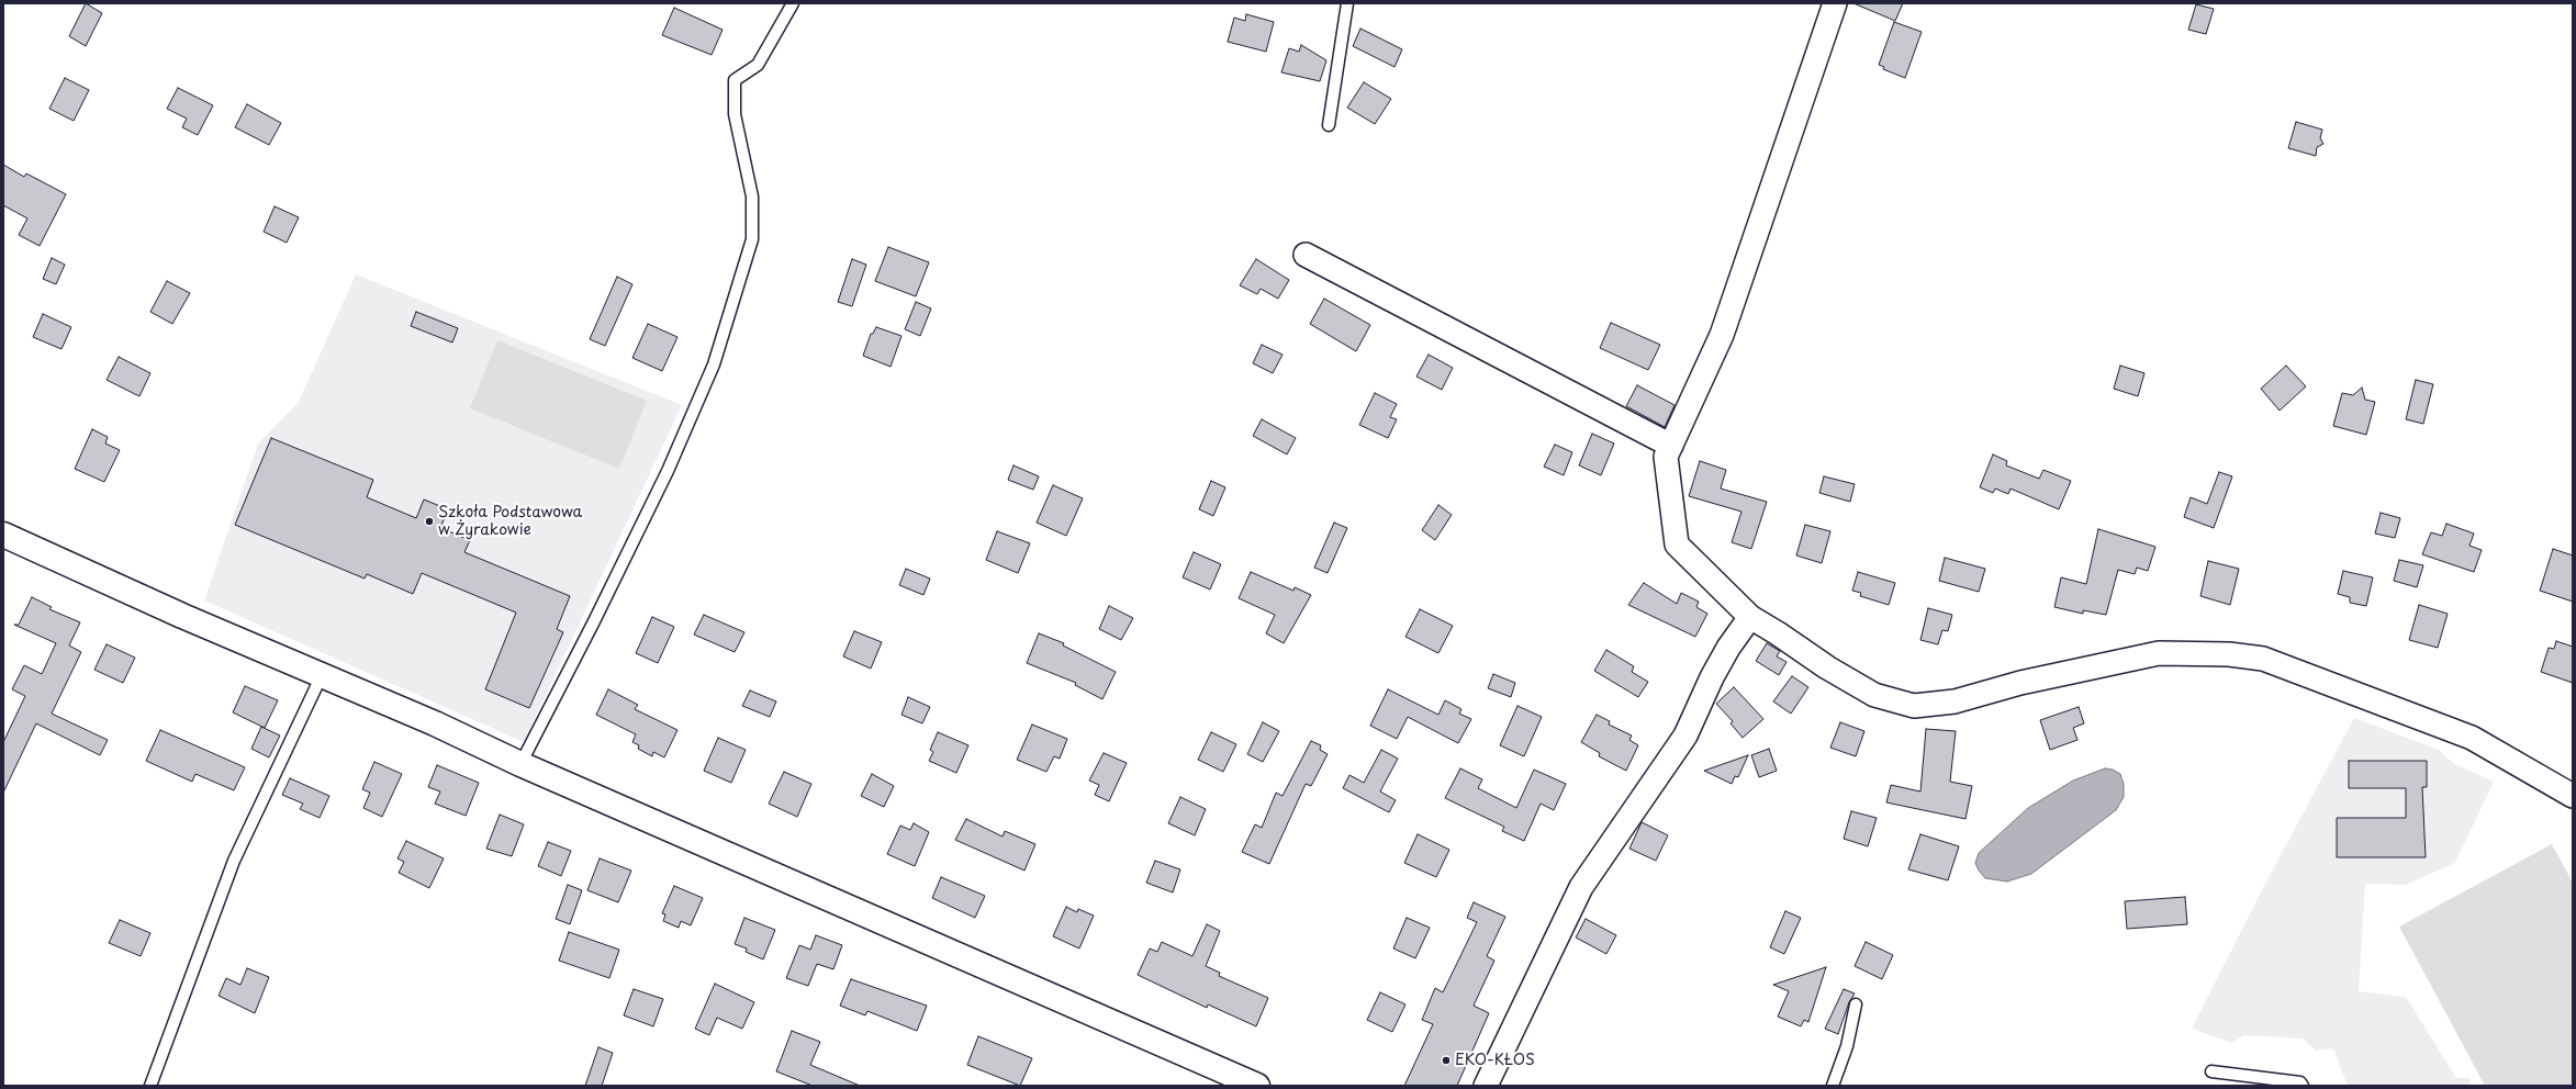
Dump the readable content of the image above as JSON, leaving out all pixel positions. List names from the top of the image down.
{
  "places": ["Szkoła Podstawowa w Żyrakowie", "EKO-KŁOS"]
}
